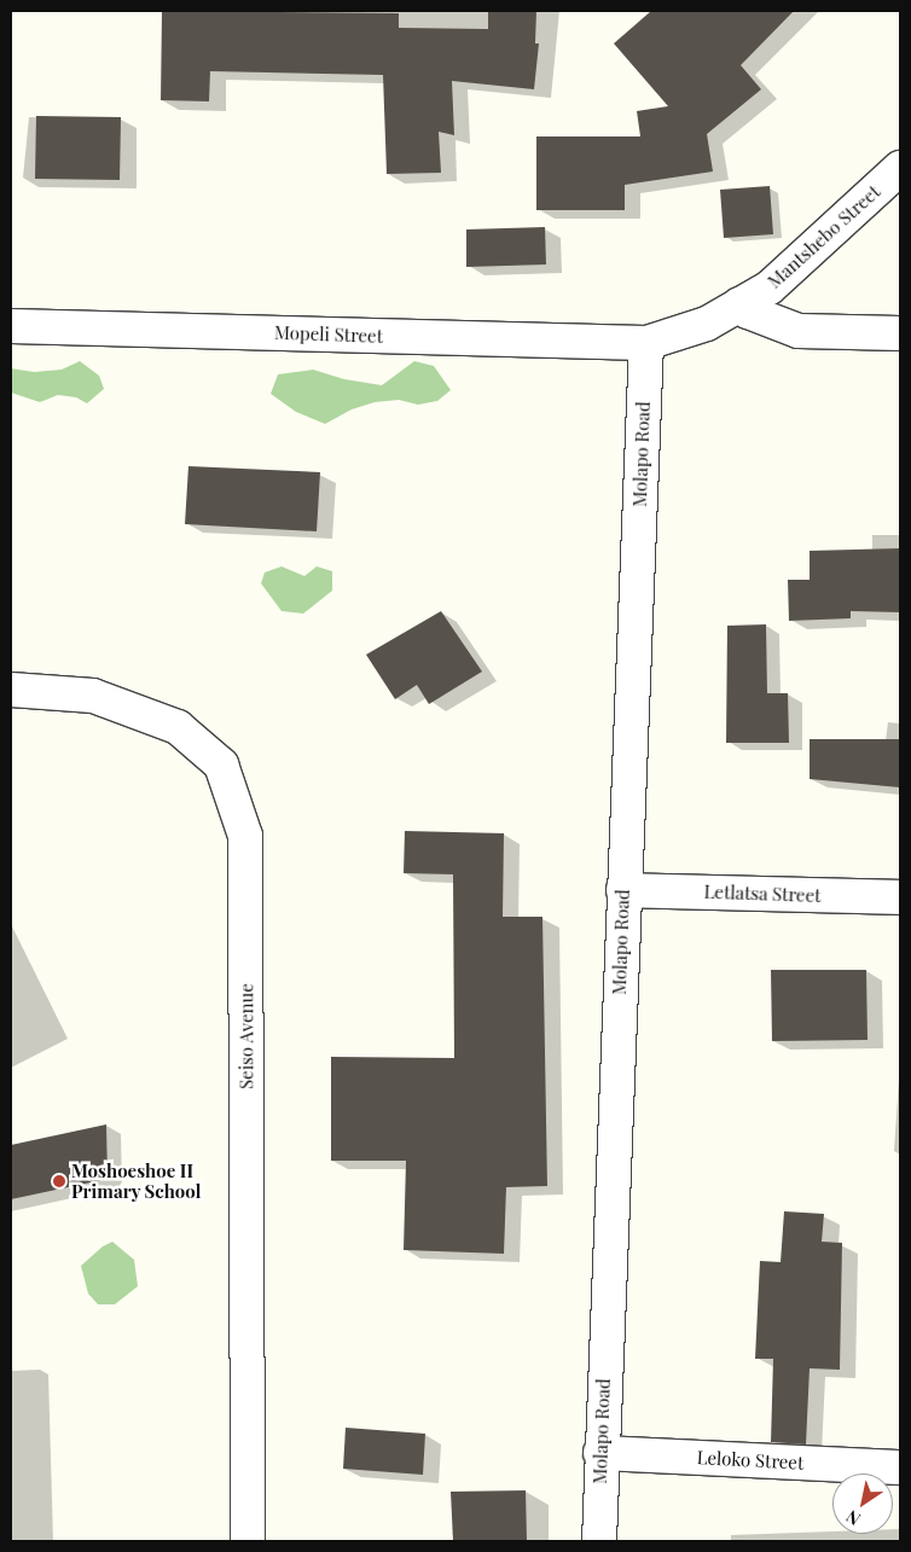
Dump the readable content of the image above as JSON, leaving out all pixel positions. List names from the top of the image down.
{
  "streets": {
    "street": [
      "Mantshebo Street",
      "Mopeli Street",
      "Molapo Road",
      "Letlatsa Street",
      "Seiso Avenue",
      "Leloko Street"
    ]
  },
  "crossings": [
    ["Mantshebo Street", "Mopeli Street"],
    ["Mantshebo Street", "Molapo Road"],
    ["Mopeli Street", "Molapo Road"],
    ["Molapo Road", "Letlatsa Street"],
    ["Molapo Road", "Leloko Street"]
  ],
  "places": ["Moshoeshoe II Primary School"],
  "north": "bottom left"
}
